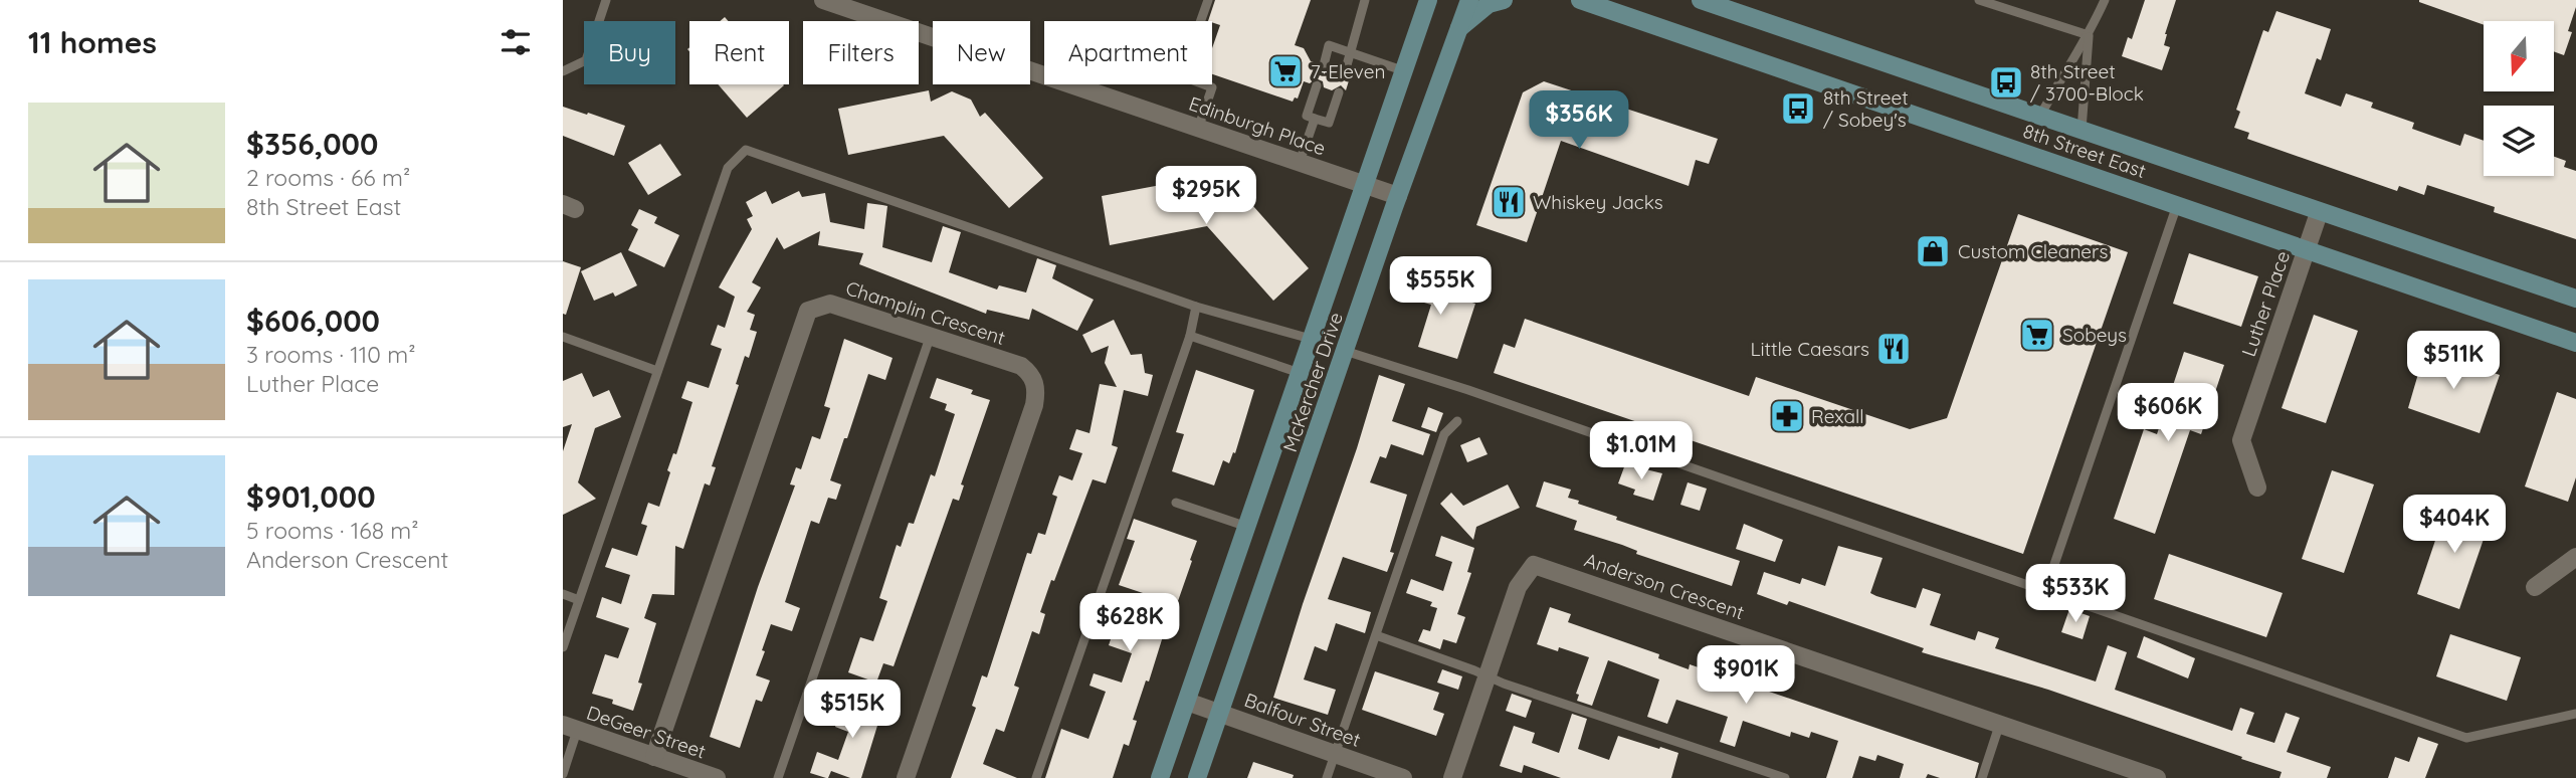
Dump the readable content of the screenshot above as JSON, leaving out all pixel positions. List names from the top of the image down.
{
  "streets": {
    "main road": ["8th Street East", "McKercher Drive"],
    "street": [
      "Edinburgh Place",
      "Luther Place",
      "Champlin Crescent",
      "Anderson Crescent",
      "Balfour Street",
      "DeGeer Street"
    ]
  },
  "crossings": [
    ["Edinburgh Place", "McKercher Drive"],
    ["8th Street East", "Luther Place"],
    ["Champlin Crescent", "DeGeer Street"],
    ["McKercher Drive", "Balfour Street"]
  ],
  "places": {
    "supermarket": ["7-Eleven", "Sobeys"],
    "bus stop": ["8th Street / 3700-Block", "8th Street / Sobey's"],
    "restaurant": ["Whiskey Jacks", "Little Caesars"],
    "shop": ["Custom Cleaners"],
    "pharmacy": ["Rexall"]
  },
  "north": "bottom",
  "page": {
    "heading": "11 homes",
    "chip": [
      "Buy",
      "Rent",
      "Filters",
      "New",
      "Apartment"
    ],
    "list": [
      {
        "name": "$356,000",
        "note": "2 rooms · 66 m² · 8th Street East"
      },
      {
        "name": "$606,000",
        "note": "3 rooms · 110 m² · Luther Place"
      },
      {
        "name": "$901,000",
        "note": "5 rooms · 168 m² · Anderson Crescent"
      }
    ],
    "price": [
      "$356K",
      "$295K",
      "$555K",
      "$511K",
      "$606K",
      "$1.01M",
      "$404K",
      "$533K",
      "$628K",
      "$901K",
      "$515K"
    ]
  }
}
